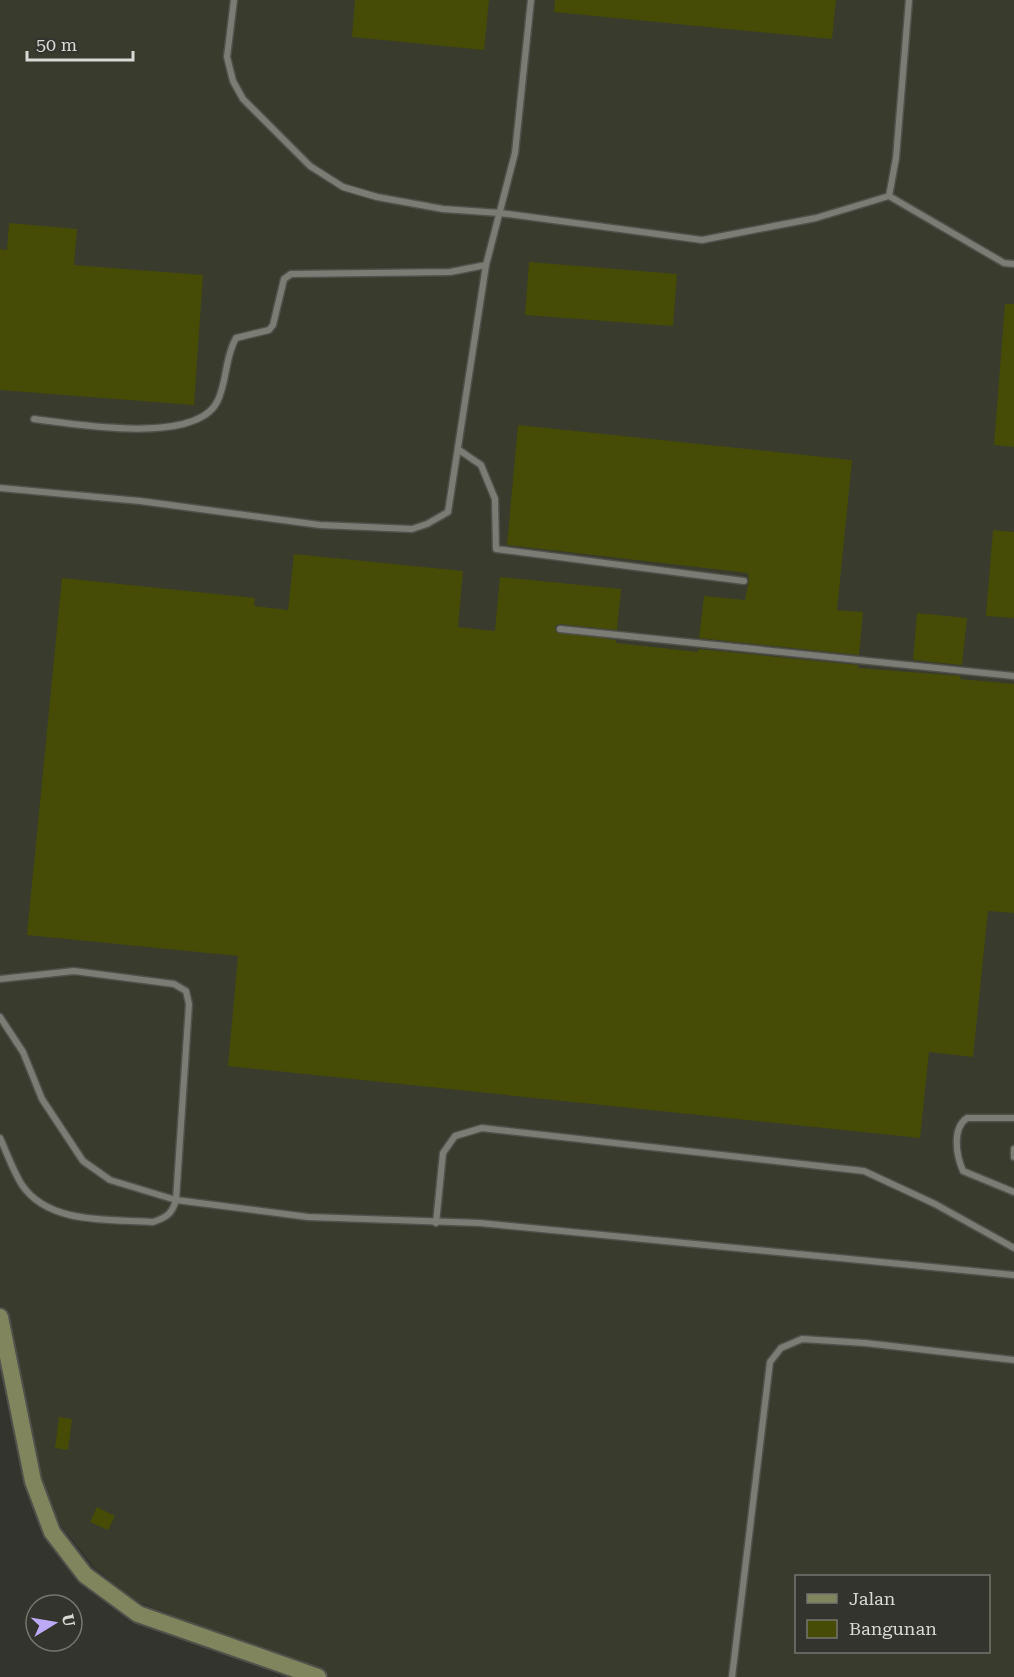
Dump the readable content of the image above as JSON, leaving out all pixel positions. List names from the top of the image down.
{
  "legend": ["Jalan", "Bangunan"],
  "scale_bar": "50 m",
  "north": "right"
}
